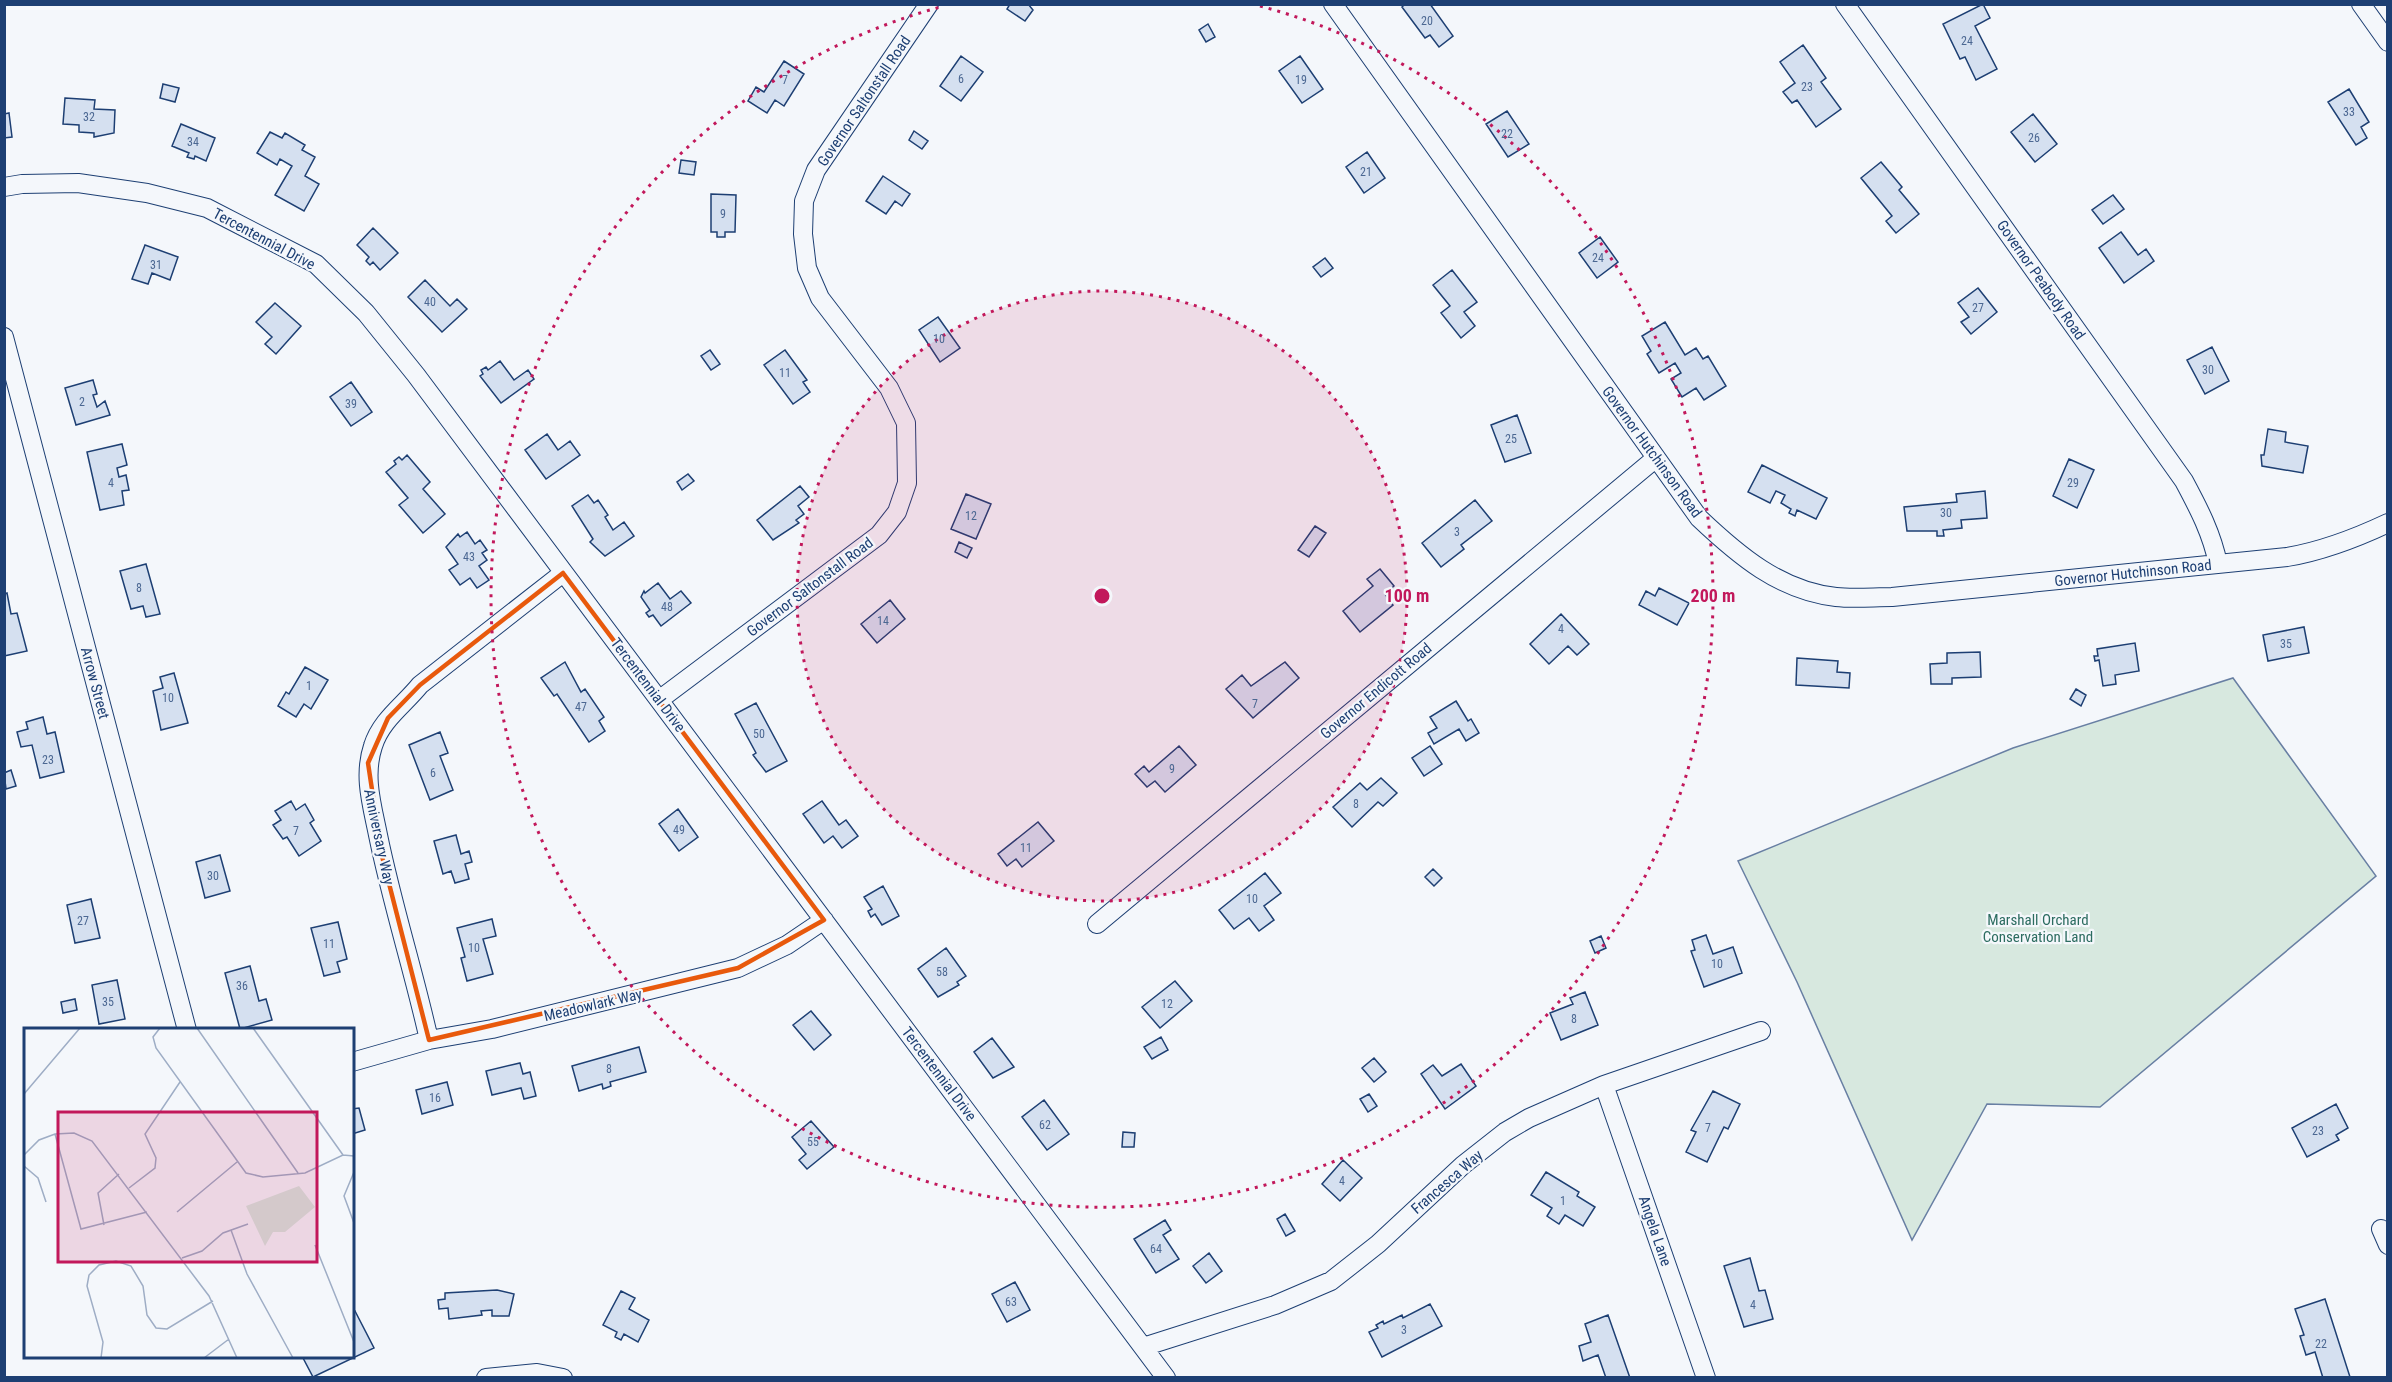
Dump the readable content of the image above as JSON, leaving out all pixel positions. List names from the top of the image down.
{
  "streets": {
    "street": [
      "Governor Saltonstall Road",
      "Tercentennial Drive",
      "Governor Peabody Road",
      "Governor Hutchinson Road",
      "Arrow Street",
      "Governor Endicott Road",
      "Anniversary Way",
      "Meadowlark Way",
      "Francesca Way",
      "Angela Lane"
    ]
  },
  "crossings": [
    ["Governor Saltonstall Road", "Tercentennial Drive"],
    ["Tercentennial Drive", "Anniversary Way"],
    ["Tercentennial Drive", "Meadowlark Way"],
    ["Tercentennial Drive", "Francesca Way"],
    ["Governor Peabody Road", "Governor Hutchinson Road"],
    ["Governor Hutchinson Road", "Governor Endicott Road"],
    ["Anniversary Way", "Meadowlark Way"],
    ["Francesca Way", "Angela Lane"]
  ],
  "parks": ["Marshall Orchard Conservation Land"],
  "house_numbers": [
    "20",
    "24",
    "6",
    "7",
    "19",
    "23",
    "33",
    "32",
    "22",
    "26",
    "34",
    "21",
    "9",
    "24",
    "31",
    "40",
    "27",
    "10",
    "30",
    "11",
    "2",
    "39",
    "25",
    "4",
    "29",
    "30",
    "12",
    "3",
    "43",
    "8",
    "48",
    "14",
    "4",
    "35",
    "1",
    "10",
    "7",
    "47",
    "50",
    "23",
    "9",
    "6",
    "8",
    "49",
    "7",
    "11",
    "30",
    "10",
    "27",
    "11",
    "10",
    "10",
    "58",
    "36",
    "35",
    "12",
    "8",
    "8",
    "16",
    "62",
    "7",
    "23",
    "55",
    "4",
    "1",
    "64",
    "63",
    "4",
    "3",
    "22"
  ],
  "rings": ["100 m", "200 m"]
}
